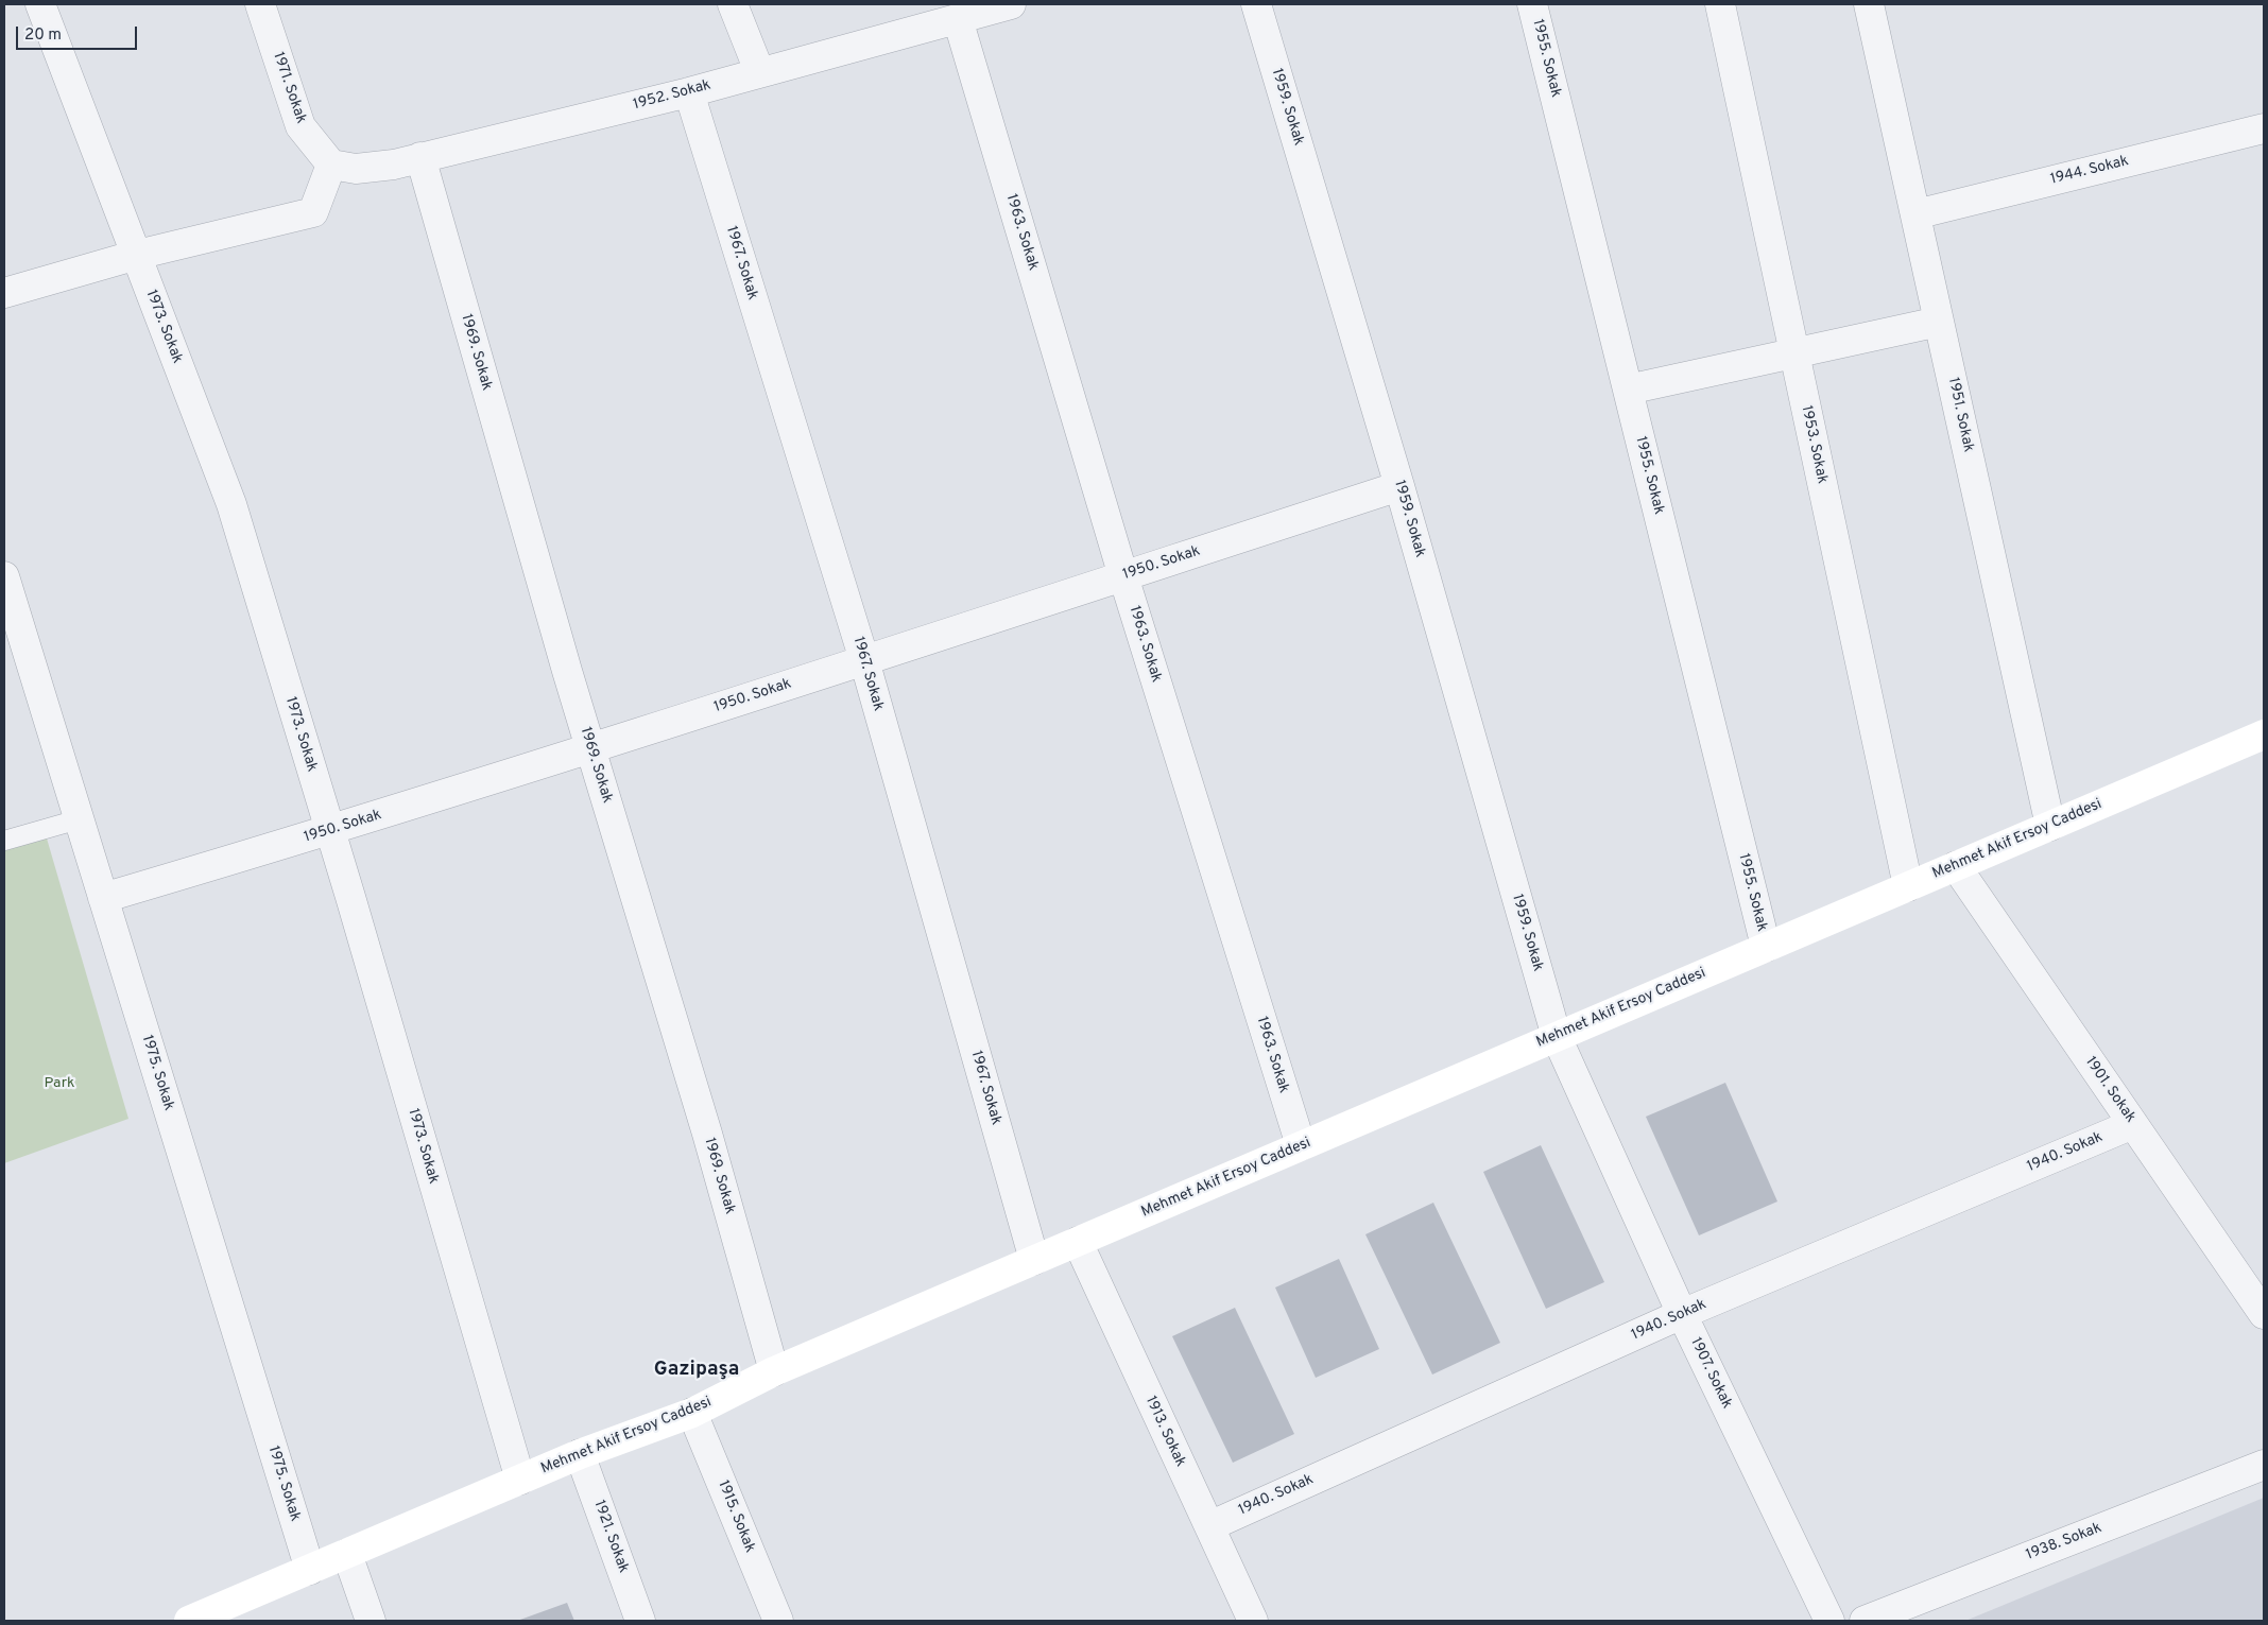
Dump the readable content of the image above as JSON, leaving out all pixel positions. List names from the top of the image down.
{
  "streets": {
    "street": [
      "1955. Sokak",
      "1971. Sokak",
      "1952. Sokak",
      "1959. Sokak",
      "1944. Sokak",
      "1963. Sokak",
      "1967. Sokak",
      "1973. Sokak",
      "1969. Sokak",
      "1951. Sokak",
      "1953. Sokak",
      "1950. Sokak",
      "Mehmet Akif Ersoy Caddesi",
      "1975. Sokak",
      "1901. Sokak",
      "1940. Sokak",
      "1907. Sokak",
      "1913. Sokak",
      "1915. Sokak",
      "1921. Sokak",
      "1938. Sokak"
    ]
  },
  "crossings": [
    ["1955. Sokak", "Mehmet Akif Ersoy Caddesi"],
    ["1971. Sokak", "1952. Sokak"],
    ["1952. Sokak", "1963. Sokak"],
    ["1952. Sokak", "1967. Sokak"],
    ["1952. Sokak", "1969. Sokak"],
    ["1959. Sokak", "1950. Sokak"],
    ["1959. Sokak", "Mehmet Akif Ersoy Caddesi"],
    ["1959. Sokak", "1907. Sokak"],
    ["1944. Sokak", "1951. Sokak"],
    ["1963. Sokak", "1950. Sokak"],
    ["1963. Sokak", "Mehmet Akif Ersoy Caddesi"],
    ["1967. Sokak", "1950. Sokak"],
    ["1967. Sokak", "Mehmet Akif Ersoy Caddesi"],
    ["1973. Sokak", "1950. Sokak"],
    ["1973. Sokak", "Mehmet Akif Ersoy Caddesi"],
    ["1969. Sokak", "1950. Sokak"],
    ["1969. Sokak", "Mehmet Akif Ersoy Caddesi"],
    ["1951. Sokak", "Mehmet Akif Ersoy Caddesi"],
    ["1953. Sokak", "Mehmet Akif Ersoy Caddesi"],
    ["1950. Sokak", "1975. Sokak"],
    ["Mehmet Akif Ersoy Caddesi", "1975. Sokak"],
    ["Mehmet Akif Ersoy Caddesi", "1901. Sokak"],
    ["Mehmet Akif Ersoy Caddesi", "1907. Sokak"],
    ["Mehmet Akif Ersoy Caddesi", "1913. Sokak"],
    ["Mehmet Akif Ersoy Caddesi", "1915. Sokak"],
    ["Mehmet Akif Ersoy Caddesi", "1921. Sokak"],
    ["1901. Sokak", "1940. Sokak"],
    ["1940. Sokak", "1907. Sokak"],
    ["1940. Sokak", "1913. Sokak"]
  ],
  "districts": ["Gazipaşa"],
  "parks": ["Park"],
  "scale_bar": "20 m"
}
